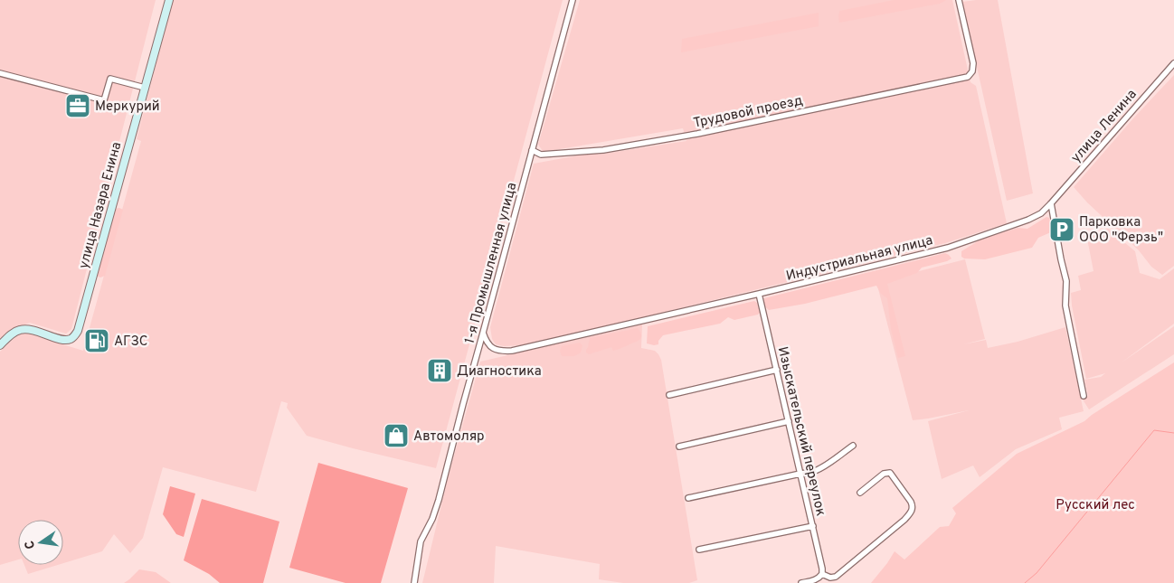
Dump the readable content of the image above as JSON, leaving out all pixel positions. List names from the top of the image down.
{
  "streets": {
    "main road": ["улица Назара Енина"],
    "street": [
      "Трудовой проезд",
      "улица Ленина",
      "Индустриальная улица",
      "1-я Промышленная улица",
      "Изыскательский переулок"
    ]
  },
  "crossings": [
    ["Трудовой проезд", "1-я Промышленная улица"],
    ["улица Ленина", "Индустриальная улица"],
    ["Индустриальная улица", "1-я Промышленная улица"],
    ["Индустриальная улица", "Изыскательский переулок"]
  ],
  "parks": ["Русский лес"],
  "places": {
    "office": ["Меркурий"],
    "parking": ["Парковка ООО \"Ферзь\""],
    "fuel station": ["АГЗС"],
    "building": ["Диагностика"],
    "shop": ["Автомоляр"]
  },
  "north": "left"
}
